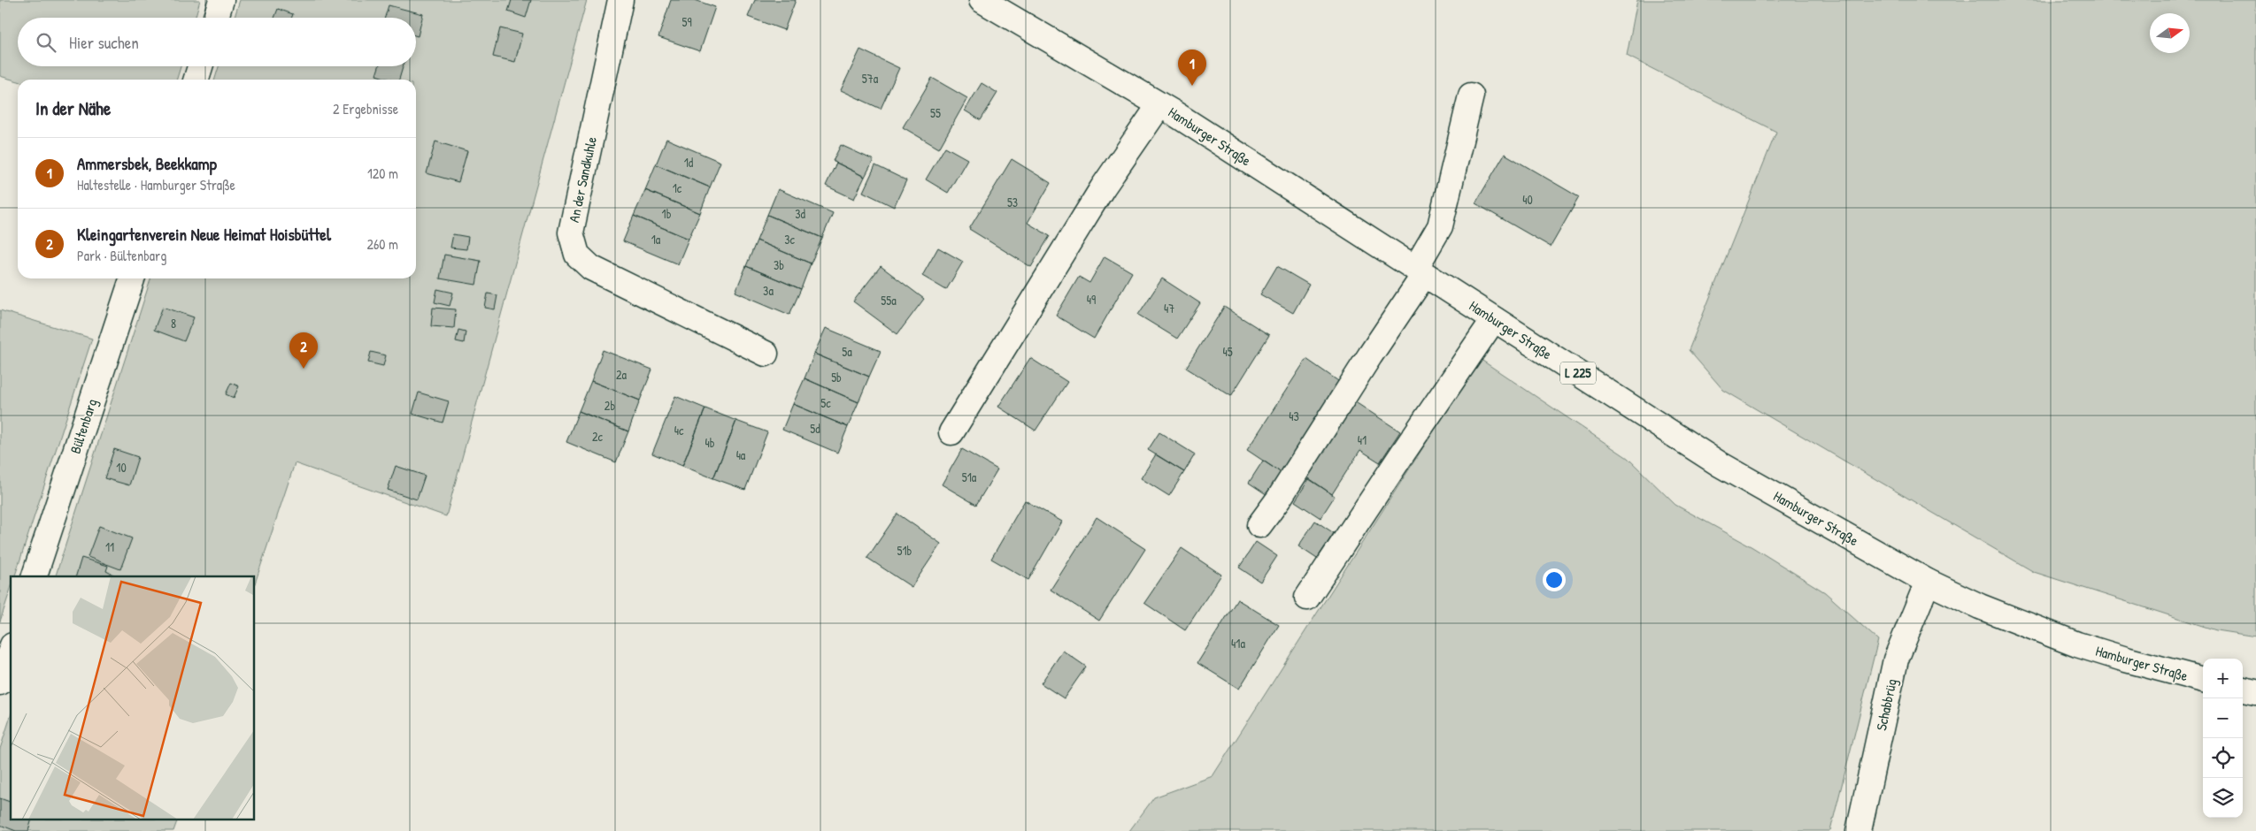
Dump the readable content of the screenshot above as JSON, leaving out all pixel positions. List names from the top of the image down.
{
  "streets": {
    "main road": [
      "Hamburger Straße",
      "An der Sandkuhle",
      "L 225",
      "Bültenbarg",
      "Schabbrüg"
    ]
  },
  "crossings": [
    ["Hamburger Straße", "Schabbrüg"]
  ],
  "house_numbers": [
    "59",
    "57a",
    "55",
    "1d",
    "1c",
    "40",
    "53",
    "1b",
    "3d",
    "1a",
    "3c",
    "3b",
    "3a",
    "49",
    "55a",
    "47",
    "8",
    "5a",
    "45",
    "2a",
    "5b",
    "5c",
    "2b",
    "43",
    "5d",
    "4c",
    "2c",
    "41",
    "4b",
    "4a",
    "10",
    "51a",
    "11",
    "51b",
    "41a"
  ],
  "north": "right",
  "page": {
    "search": "Hier suchen",
    "pins": ["1", "2"],
    "heading": ["In der Nähe", "2 Ergebnisse"],
    "list": [
      {
        "mark": "1",
        "name": "Ammersbek, Beekkamp",
        "note": "Haltestelle · Hamburger Straße",
        "value": "120 m"
      },
      {
        "mark": "2",
        "name": "Kleingartenverein Neue Heimat Hoisbüttel",
        "note": "Park · Bültenbarg",
        "value": "260 m"
      }
    ],
    "map_buttons": ["+", "−"]
  }
}
